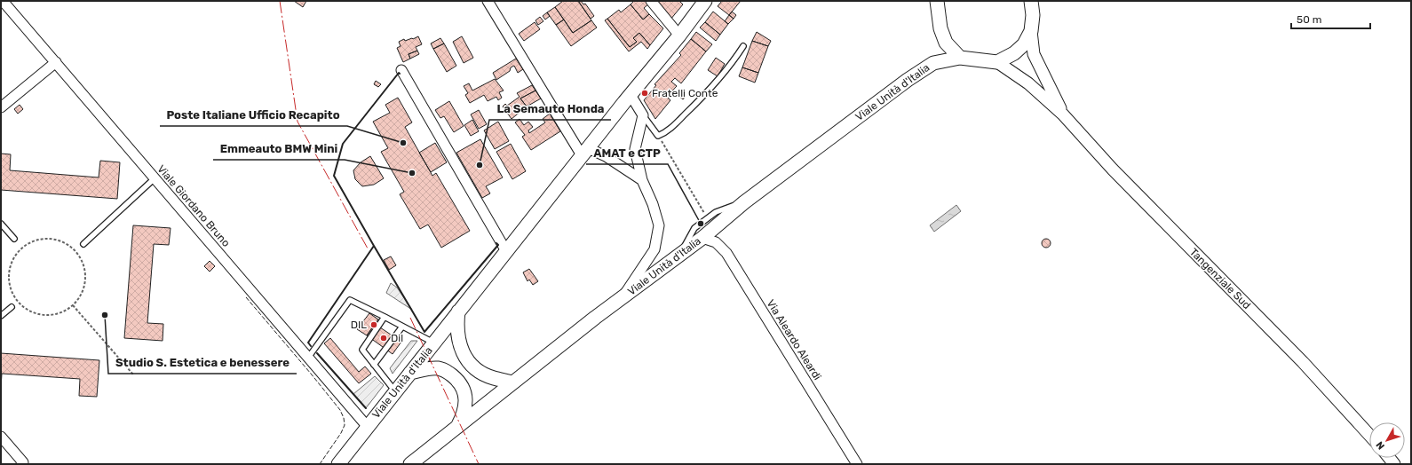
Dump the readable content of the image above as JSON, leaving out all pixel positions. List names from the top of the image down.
{
  "streets": {
    "main road": ["Viale Unità d'Italia"],
    "street": ["Viale Giordano Bruno", "Tangenziale Sud", "Via Aleardo Aleardi"]
  },
  "crossings": [
    ["Viale Unità d'Italia", "Viale Giordano Bruno"],
    ["Viale Unità d'Italia", "Tangenziale Sud"],
    ["Viale Unità d'Italia", "Via Aleardo Aleardi"]
  ],
  "places": [
    "Fratelli Conte",
    "Poste Italiane Ufficio Recapito",
    "La Semauto Honda",
    "Emmeauto BMW Mini",
    "AMAT e CTP",
    "Studio S. Estetica e benessere",
    "DIL",
    "Dil"
  ],
  "scale_bar": "50 m",
  "north": "bottom left"
}
